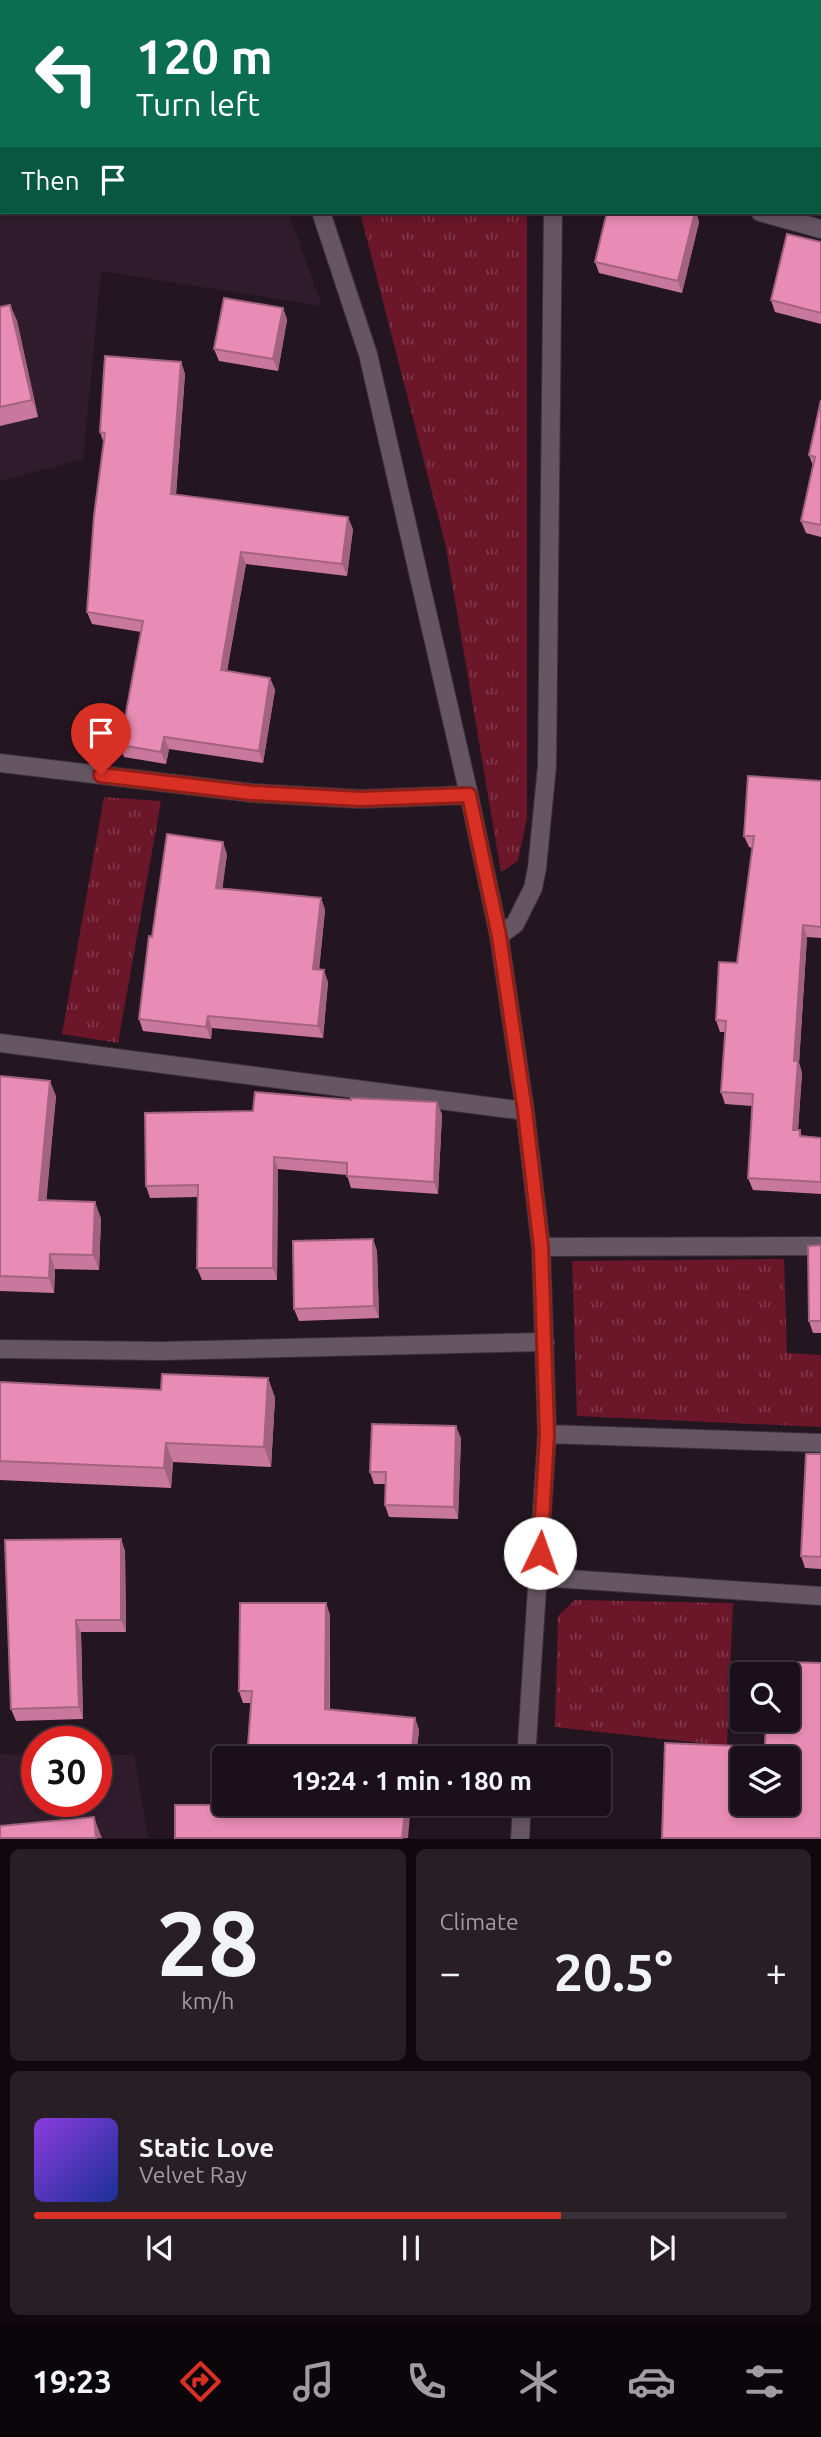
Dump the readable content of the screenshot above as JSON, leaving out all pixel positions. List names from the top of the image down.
{
  "page": {
    "turn": ["120 m", "Turn left"],
    "then": "Then",
    "limit": "30",
    "trip": "19:24 · 1 min · 180 m",
    "tile": [
      ["28", "km/h"],
      "Climate"
    ],
    "heat": ["−", "20.5°", "+"],
    "song": ["Static Love", "Velvet Ray"],
    "tabs": "19:23"
  }
}
